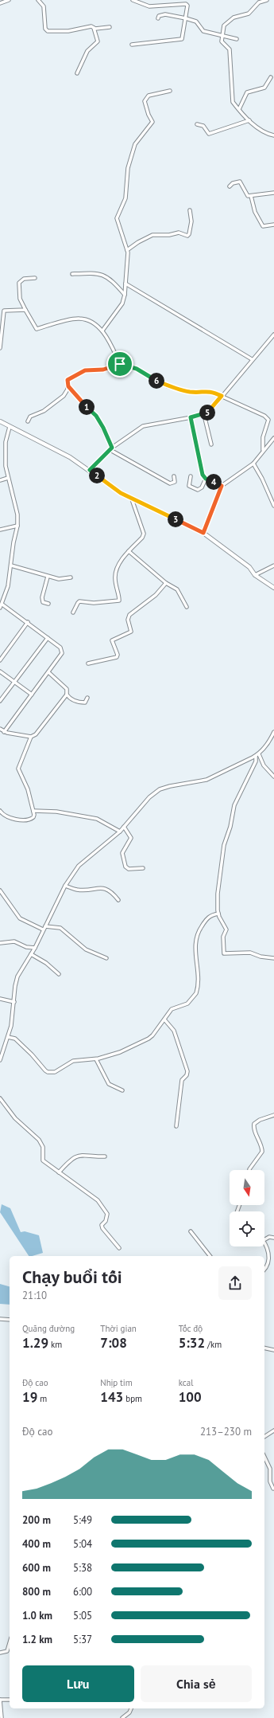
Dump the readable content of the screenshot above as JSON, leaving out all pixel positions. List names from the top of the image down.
{
  "north": "bottom",
  "page": {
    "pins": [
      "6",
      "1",
      "5",
      "2",
      "4",
      "3"
    ],
    "heading": ["Chạy buổi tối", "21:10"],
    "stats": [
      ["Quãng đường", "1.29 km"],
      ["Thời gian", "7:08"],
      ["Tốc độ", "5:32 /km"],
      ["Độ cao", "19 m"],
      ["Nhịp tim", "143 bpm"],
      ["kcal", "100"]
    ],
    "chart": ["Độ cao", "213–230 m"],
    "list": [
      {
        "name": "200 m",
        "note": "5:49"
      },
      {
        "name": "400 m",
        "note": "5:04"
      },
      {
        "name": "600 m",
        "note": "5:38"
      },
      {
        "name": "800 m",
        "note": "6:00"
      },
      {
        "name": "1.0 km",
        "note": "5:05"
      },
      {
        "name": "1.2 km",
        "note": "5:37"
      }
    ],
    "buttons": ["Lưu", "Chia sẻ"]
  }
}
